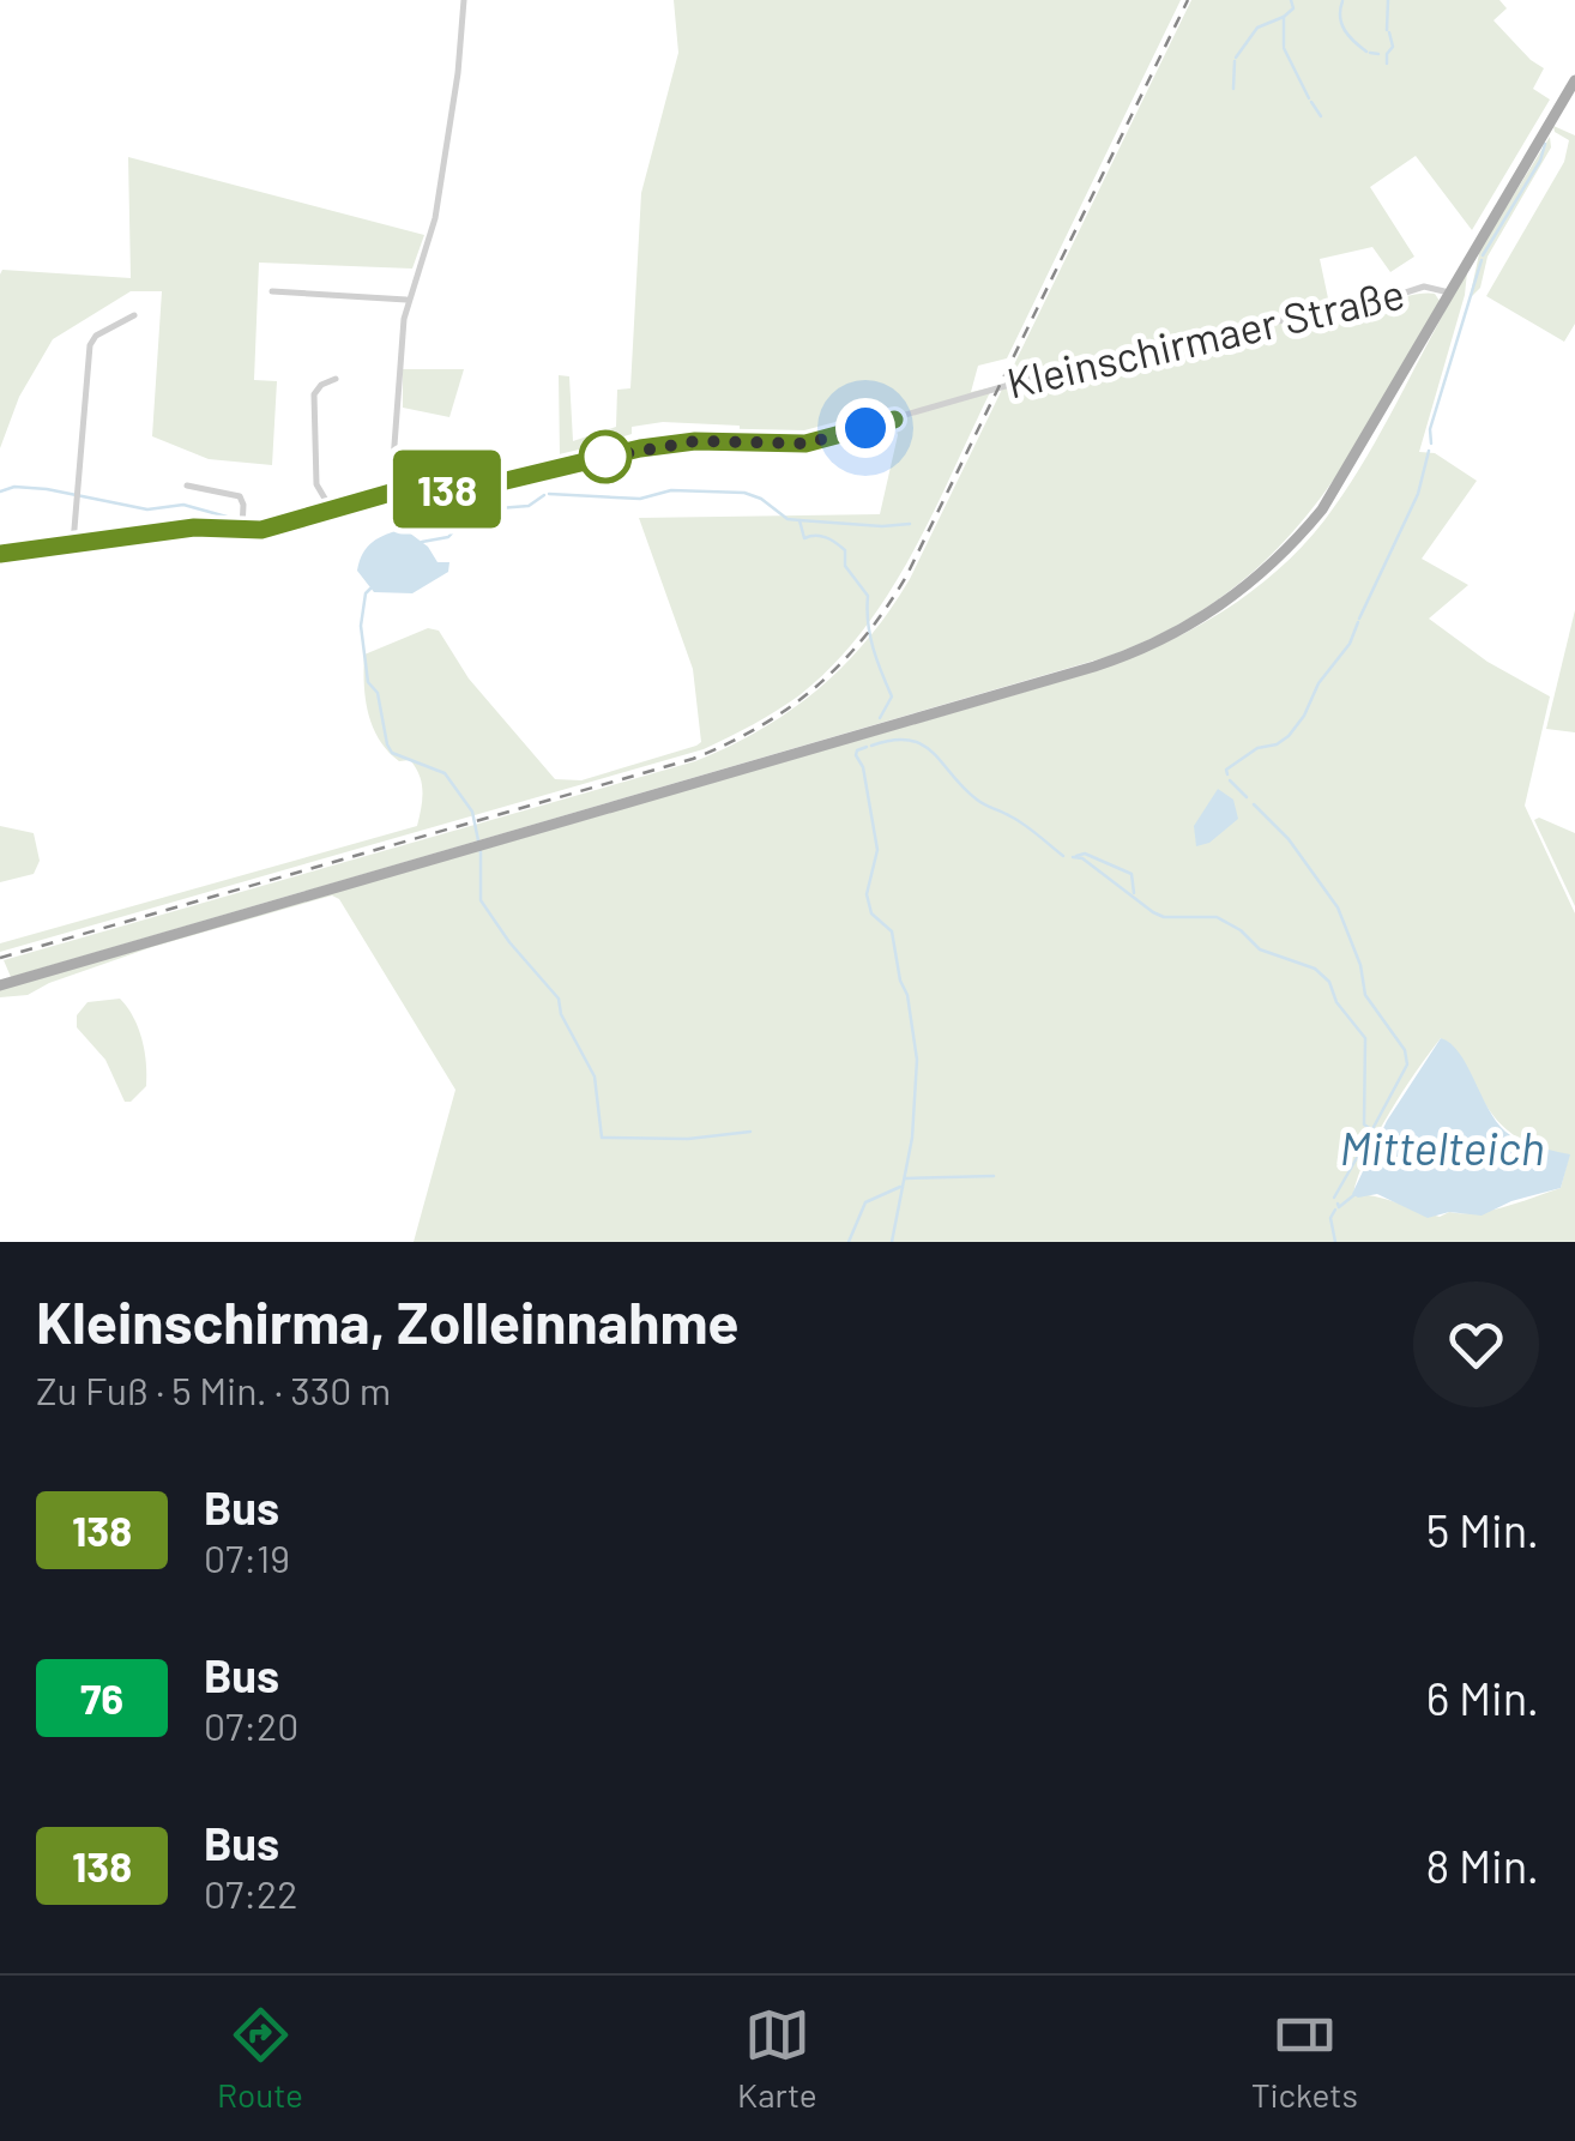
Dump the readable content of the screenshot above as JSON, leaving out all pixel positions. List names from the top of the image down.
{
  "streets": {
    "street": ["Kleinschirmaer Straße"]
  },
  "water": ["Mittelteich"],
  "lines": ["bus line 138"],
  "page": {
    "on_map": "138",
    "heading": ["Kleinschirma, Zolleinnahme", "Zu Fuß · 5 Min. · 330 m"],
    "list": [
      {
        "mark": "138",
        "name": "Bus",
        "note": "07:19",
        "value": "5 Min."
      },
      {
        "mark": "76",
        "name": "Bus",
        "note": "07:20",
        "value": "6 Min."
      },
      {
        "mark": "138",
        "name": "Bus",
        "note": "07:22",
        "value": "8 Min."
      }
    ],
    "tabs": ["Route", "Karte", "Tickets"]
  }
}
